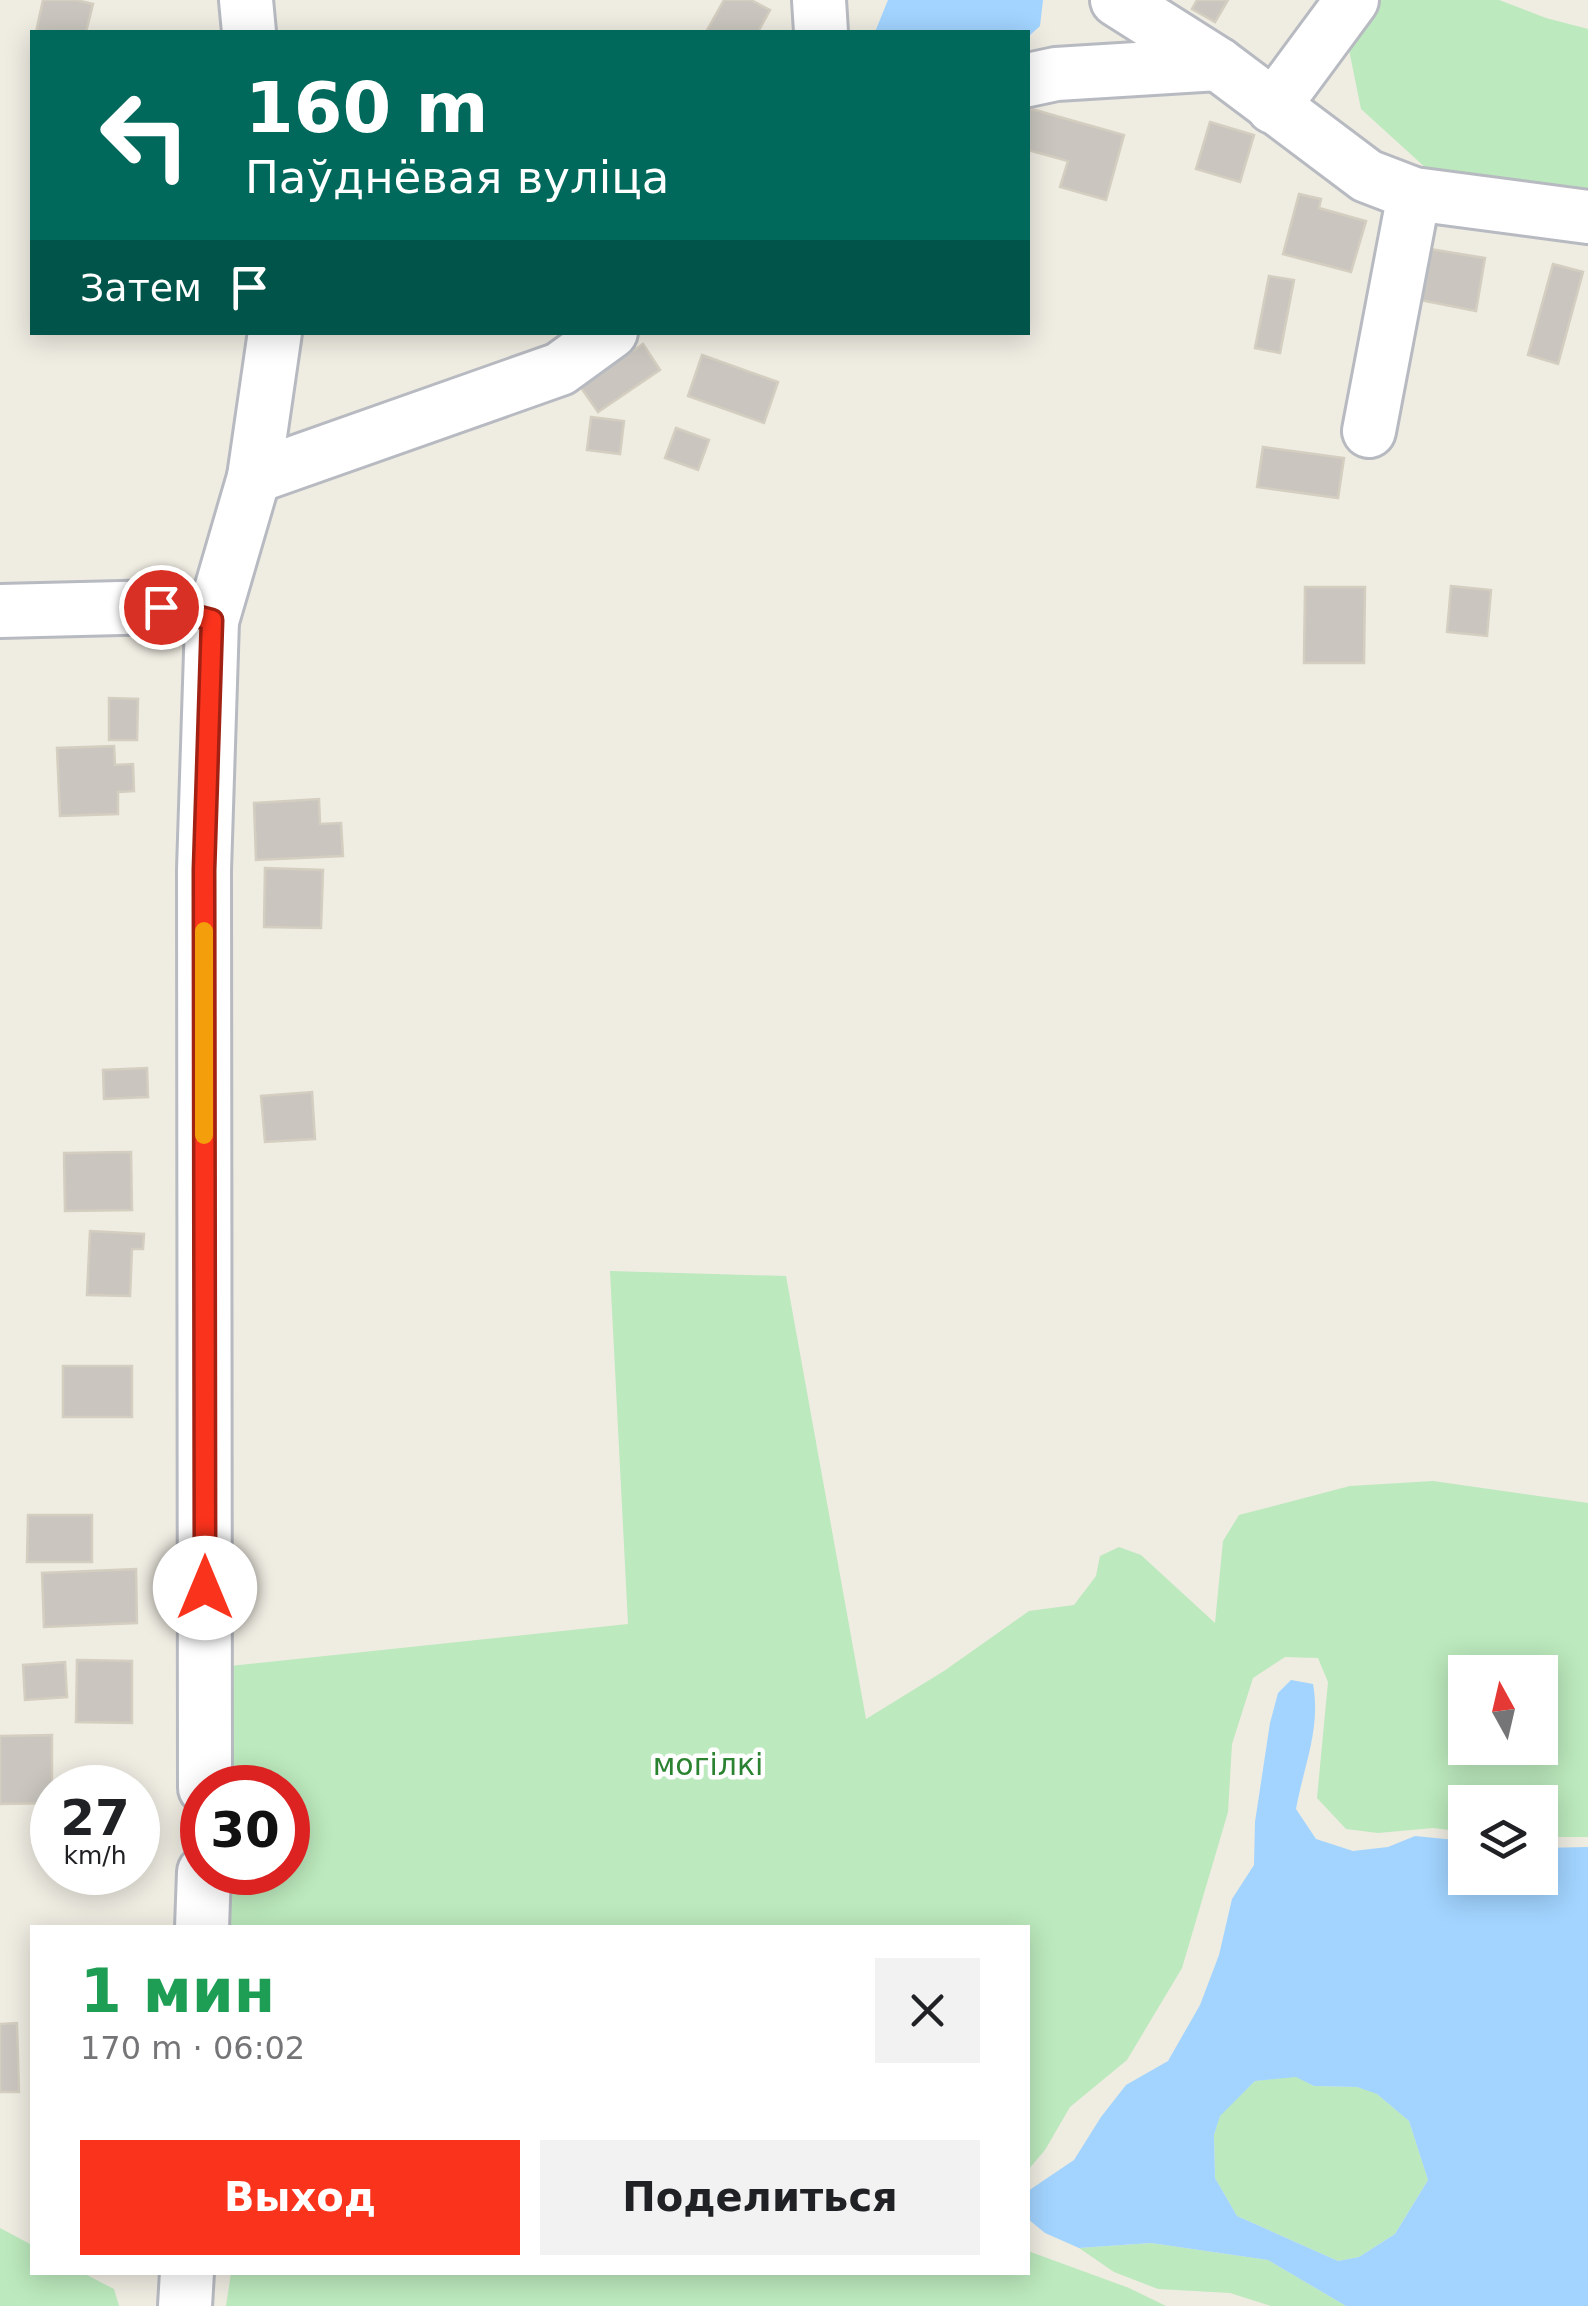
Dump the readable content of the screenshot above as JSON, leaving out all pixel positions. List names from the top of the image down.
{
  "parks": ["могілкі"],
  "north": "top",
  "page": {
    "turn": ["160 m", "Паўднёвая вуліца"],
    "then": "Затем",
    "speed": "27 km/h",
    "limit": "30",
    "heading": ["1 мин", "170 m · 06:02"],
    "buttons": ["Выход", "Поделиться"]
  }
}
